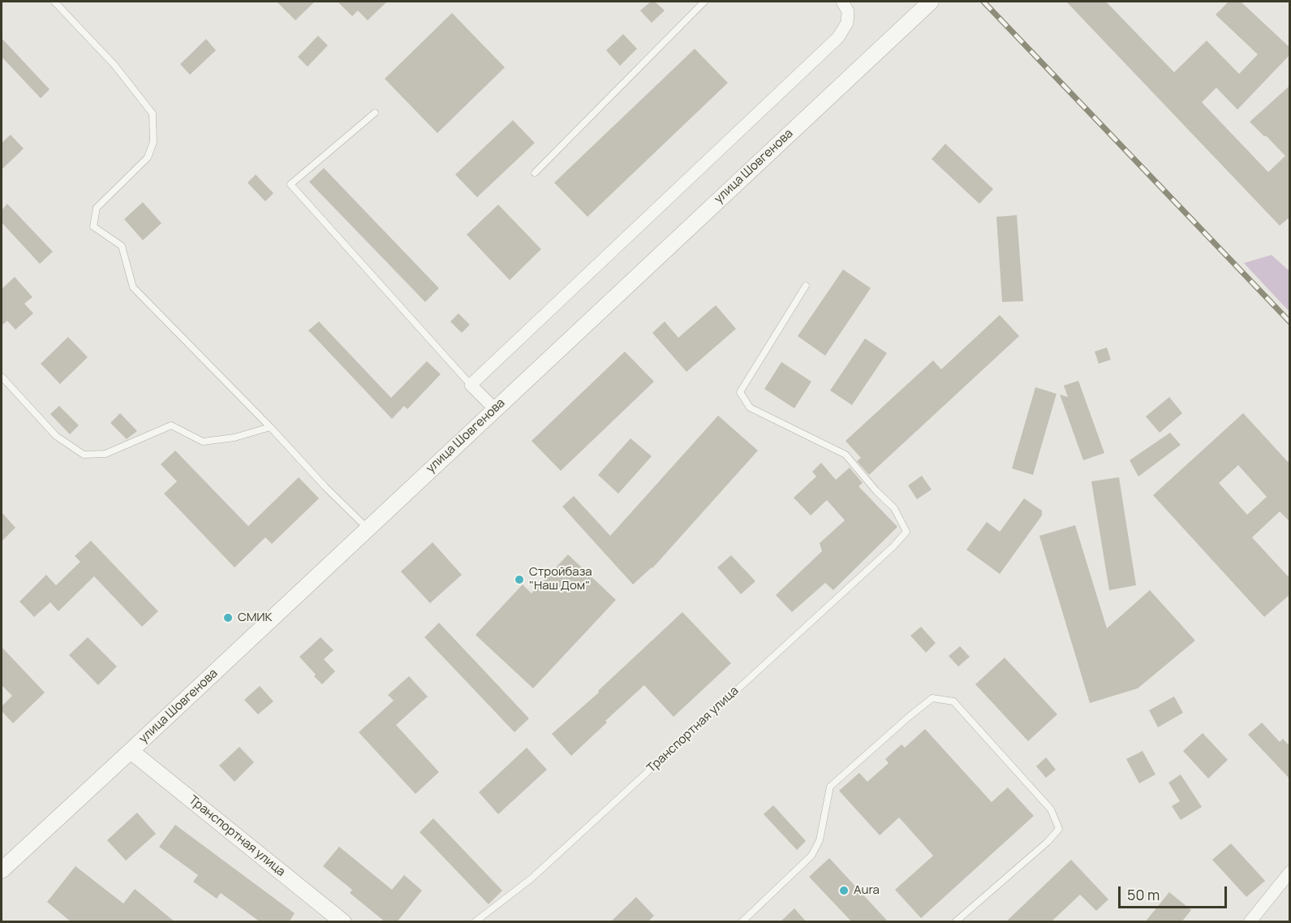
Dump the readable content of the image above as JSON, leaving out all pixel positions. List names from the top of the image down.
{
  "streets": {
    "street": ["улица Шовгенова", "Транспортная улица"]
  },
  "crossings": [
    ["улица Шовгенова", "Транспортная улица"]
  ],
  "places": ["Стройбаза \"Наш Дом\"", "СМИК", "Aura"],
  "scale_bar": "50 m"
}
